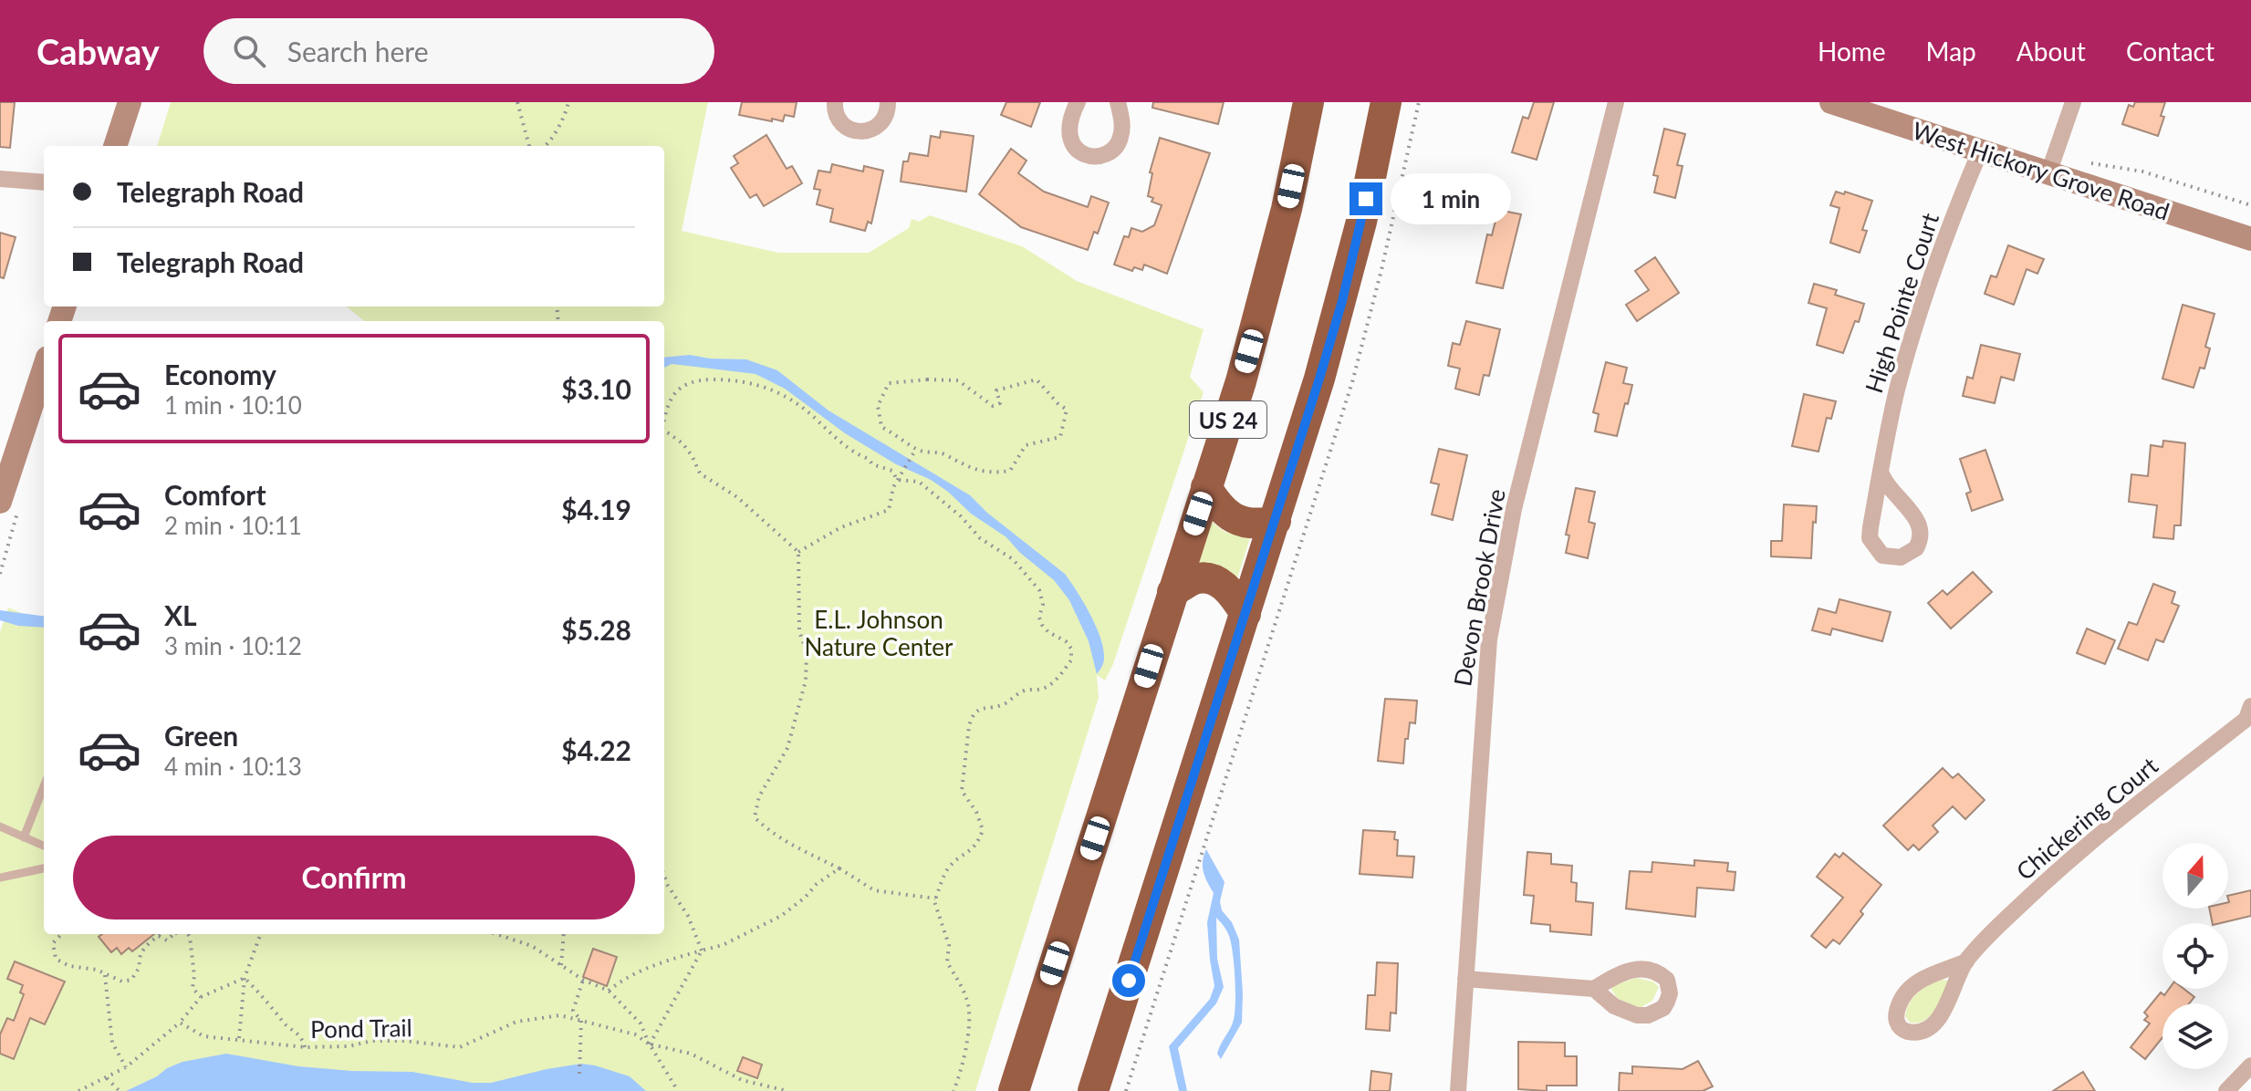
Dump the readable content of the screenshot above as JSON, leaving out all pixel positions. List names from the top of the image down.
{
  "streets": {
    "highway": ["US 24"],
    "street": [
      "West Hickory Grove Road",
      "High Pointe Court",
      "Devon Brook Drive",
      "Chickering Court"
    ],
    "path": ["Pond Trail"]
  },
  "crossings": [
    ["West Hickory Grove Road", "High Pointe Court"]
  ],
  "parks": ["E.L. Johnson Nature Center"],
  "north": "top",
  "page": {
    "header": "Cabway",
    "search": "Search here",
    "nav": [
      "Home",
      "Map",
      "About",
      "Contact"
    ],
    "banner": ["Telegraph Road", "Telegraph Road"],
    "bubble": "1 min",
    "list": [
      {
        "name": "Economy",
        "note": "1 min · 10:10",
        "value": "$3.10"
      },
      {
        "name": "Comfort",
        "note": "2 min · 10:11",
        "value": "$4.19"
      },
      {
        "name": "XL",
        "note": "3 min · 10:12",
        "value": "$5.28"
      },
      {
        "name": "Green",
        "note": "4 min · 10:13",
        "value": "$4.22"
      }
    ],
    "buttons": "Confirm"
  }
}
